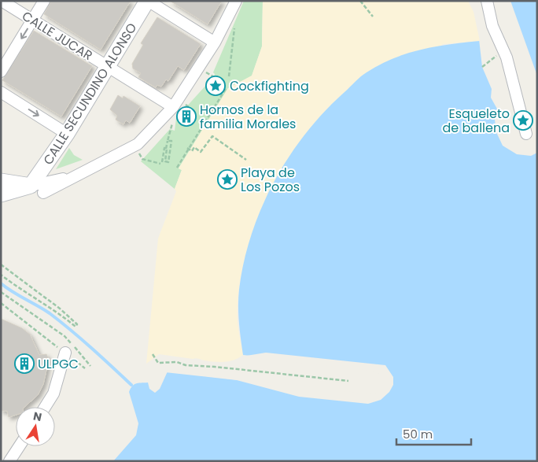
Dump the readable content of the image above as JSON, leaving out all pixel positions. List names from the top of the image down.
{
  "streets": {
    "main road": ["CALLE SECUNDINO ALONSO"],
    "street": ["CALLE JUCAR"]
  },
  "crossings": [
    ["CALLE JUCAR", "CALLE SECUNDINO ALONSO"]
  ],
  "places": {
    "place": ["Сockfighting", "Esqueleto de ballena", "Playa de Los Pozos"],
    "building": ["Hornos de la familia Morales", "ULPGC"]
  },
  "scale_bar": "50 m",
  "north": "top"
}
